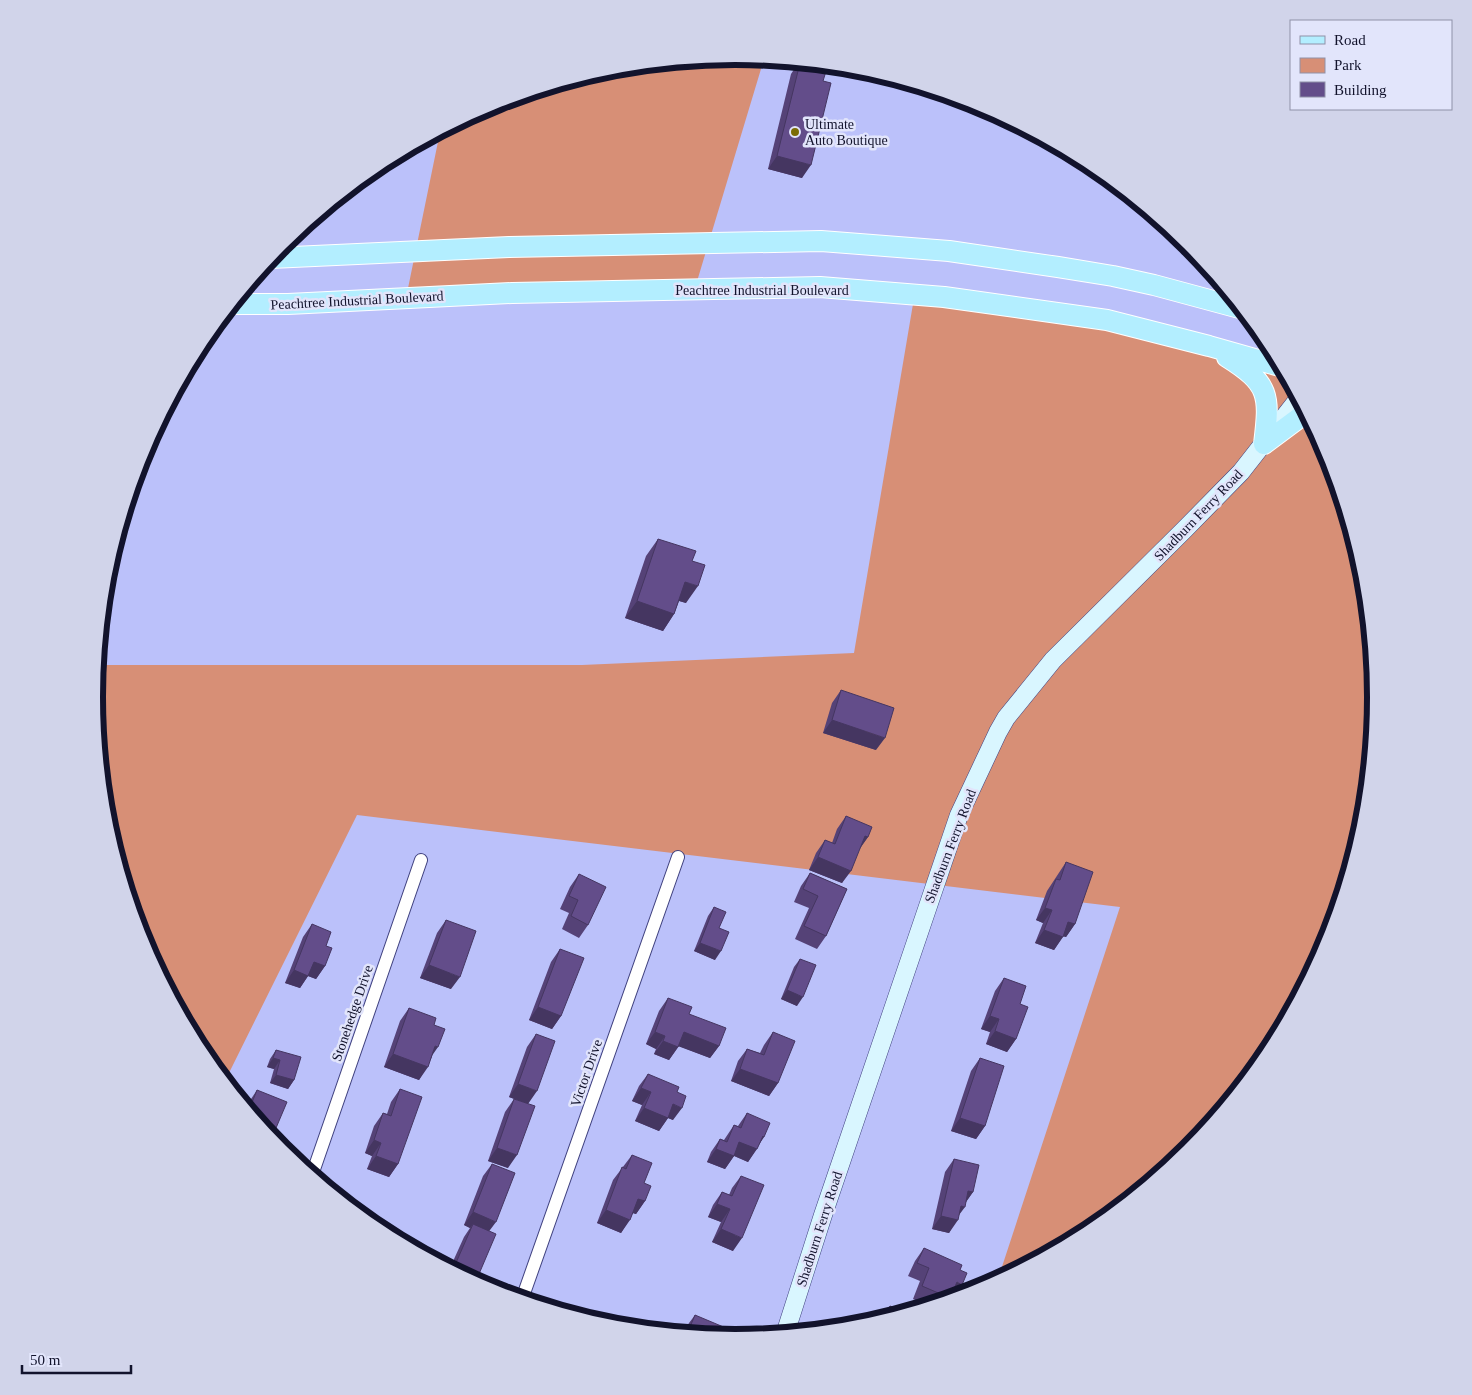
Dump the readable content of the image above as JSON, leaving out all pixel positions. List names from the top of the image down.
{
  "streets": {
    "main road": ["Peachtree Industrial Boulevard"],
    "street": ["Shadburn Ferry Road", "Stonehedge Drive", "Victor Drive"]
  },
  "places": ["Ultimate Auto Boutique"],
  "legend": ["Road", "Park", "Building"],
  "scale_bar": "50 m"
}
